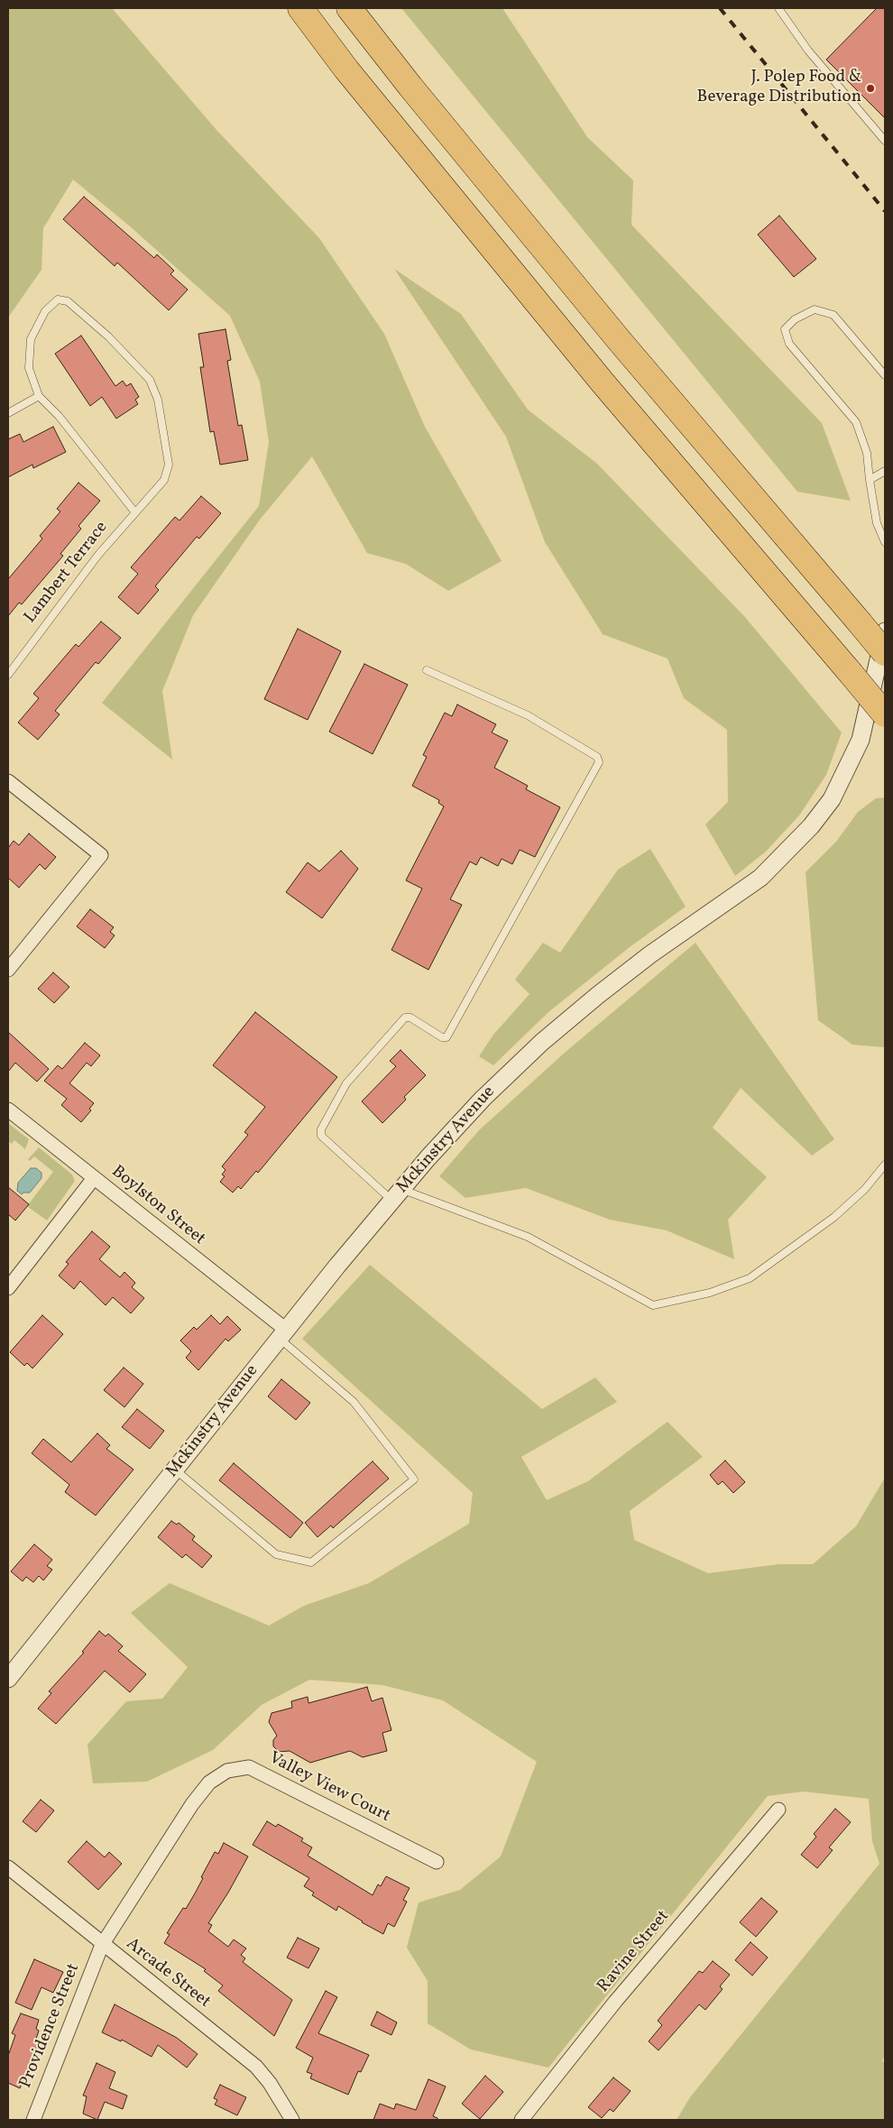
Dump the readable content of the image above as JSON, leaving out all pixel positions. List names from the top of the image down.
{
  "streets": {
    "street": [
      "Mckinstry Avenue",
      "Boylston Street",
      "Valley View Court",
      "Ravine Street",
      "Arcade Street",
      "Providence Street"
    ],
    "lane": ["Lambert Terrace"]
  },
  "crossings": [
    ["Mckinstry Avenue", "Boylston Street"],
    ["Valley View Court", "Arcade Street"],
    ["Valley View Court", "Providence Street"],
    ["Arcade Street", "Providence Street"]
  ],
  "places": ["J. Polep Food & Beverage Distribution"]
}
